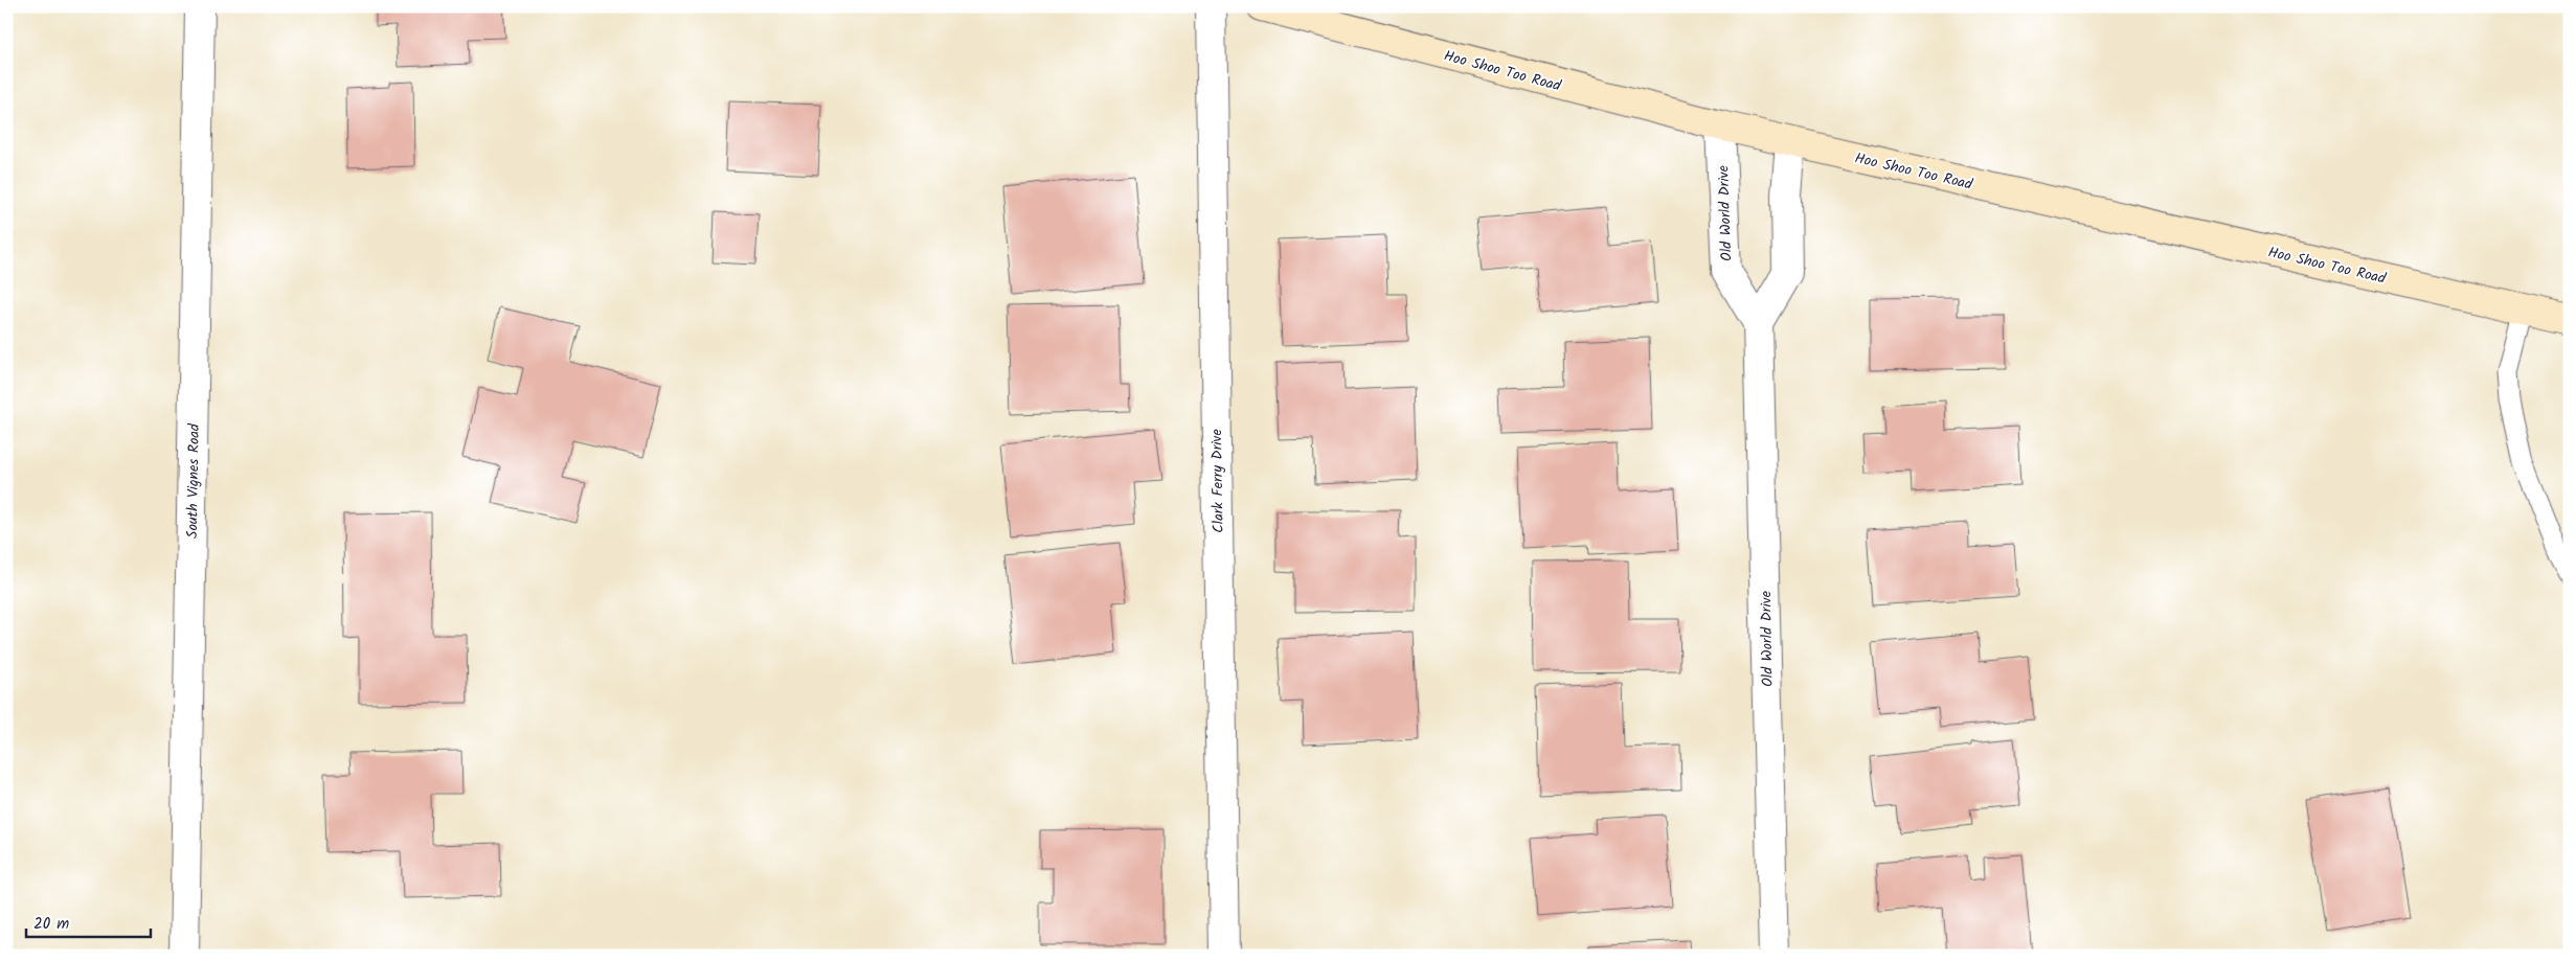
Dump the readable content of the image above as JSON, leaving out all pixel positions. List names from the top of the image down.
{
  "streets": {
    "street": [
      "Hoo Shoo Too Road",
      "Old World Drive",
      "South Vignes Road",
      "Clark Ferry Drive"
    ]
  },
  "crossings": [
    ["Hoo Shoo Too Road", "Old World Drive"]
  ],
  "scale_bar": "20 m"
}
